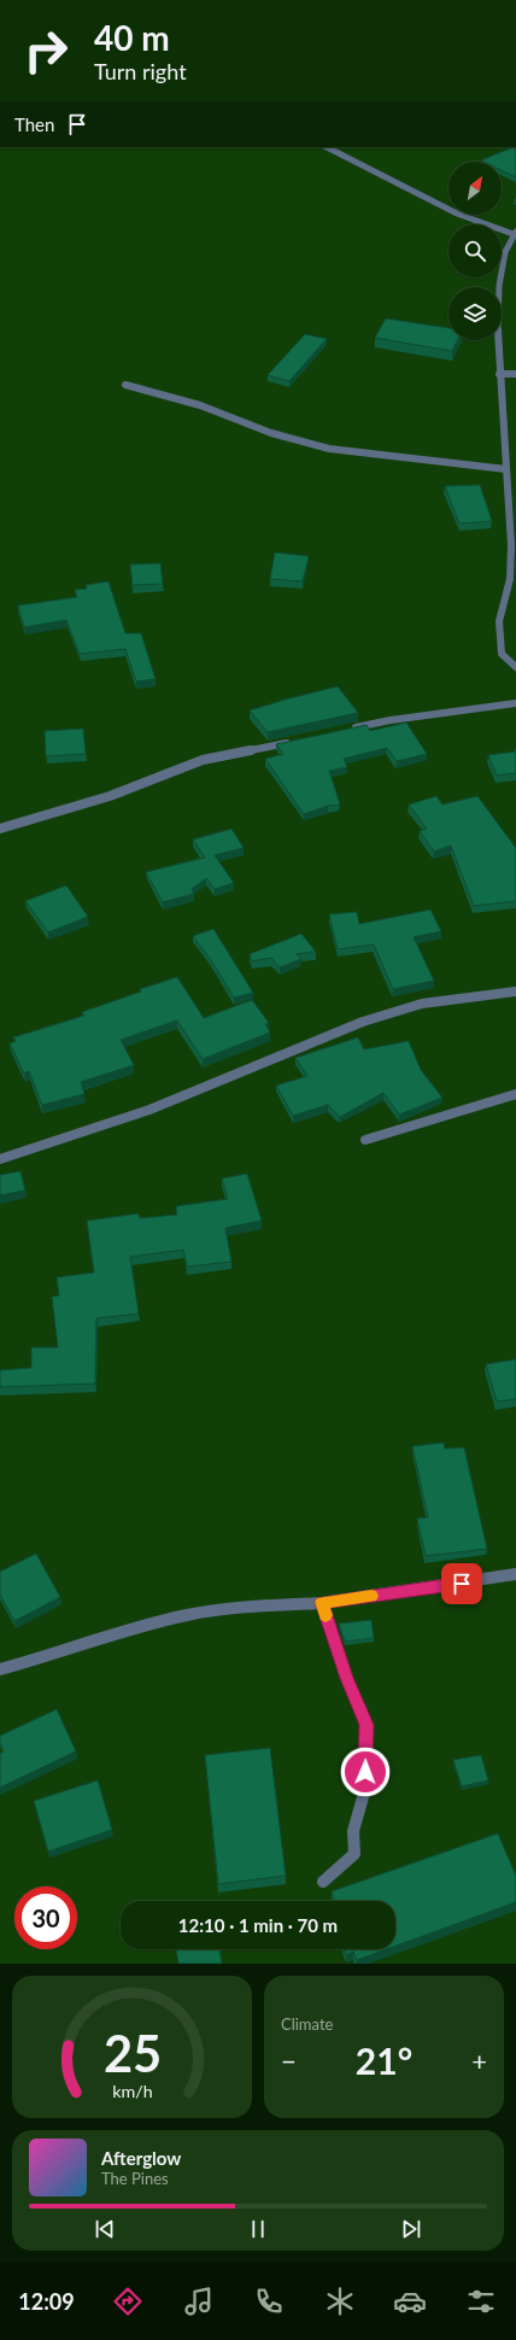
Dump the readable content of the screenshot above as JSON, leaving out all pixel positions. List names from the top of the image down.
{
  "north": "top right",
  "page": {
    "turn": ["40 m", "Turn right"],
    "then": "Then",
    "limit": "30",
    "trip": "12:10 · 1 min · 70 m",
    "tile": "Climate",
    "heat": ["−", "21°", "+"],
    "song": ["Afterglow", "The Pines"],
    "tabs": "12:09",
    "gauge": ["25", "km/h"]
  }
}
